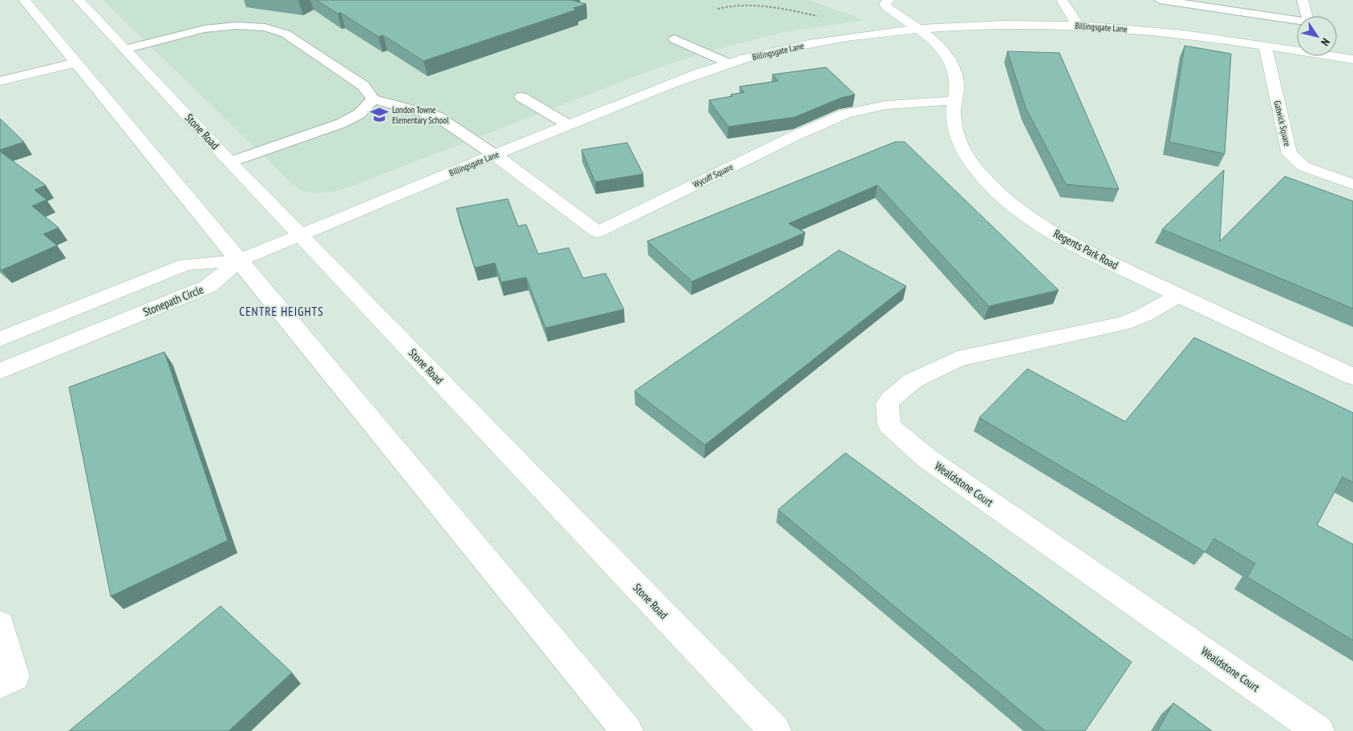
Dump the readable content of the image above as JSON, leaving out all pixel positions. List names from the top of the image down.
{
  "streets": {
    "street": [
      "Billingsgate Lane",
      "Gatwick Square",
      "Stone Road",
      "Wycoff Square",
      "Regents Park Road",
      "Stonepath Circle",
      "Wealdstone Court"
    ]
  },
  "crossings": [
    ["Billingsgate Lane", "Gatwick Square"],
    ["Billingsgate Lane", "Stone Road"],
    ["Billingsgate Lane", "Wycoff Square"],
    ["Billingsgate Lane", "Regents Park Road"],
    ["Billingsgate Lane", "Stonepath Circle"],
    ["Wycoff Square", "Regents Park Road"],
    ["Regents Park Road", "Wealdstone Court"]
  ],
  "districts": ["CENTRE HEIGHTS"],
  "places": {
    "school or university": ["London Towne Elementary School"]
  },
  "north": "bottom right"
}
